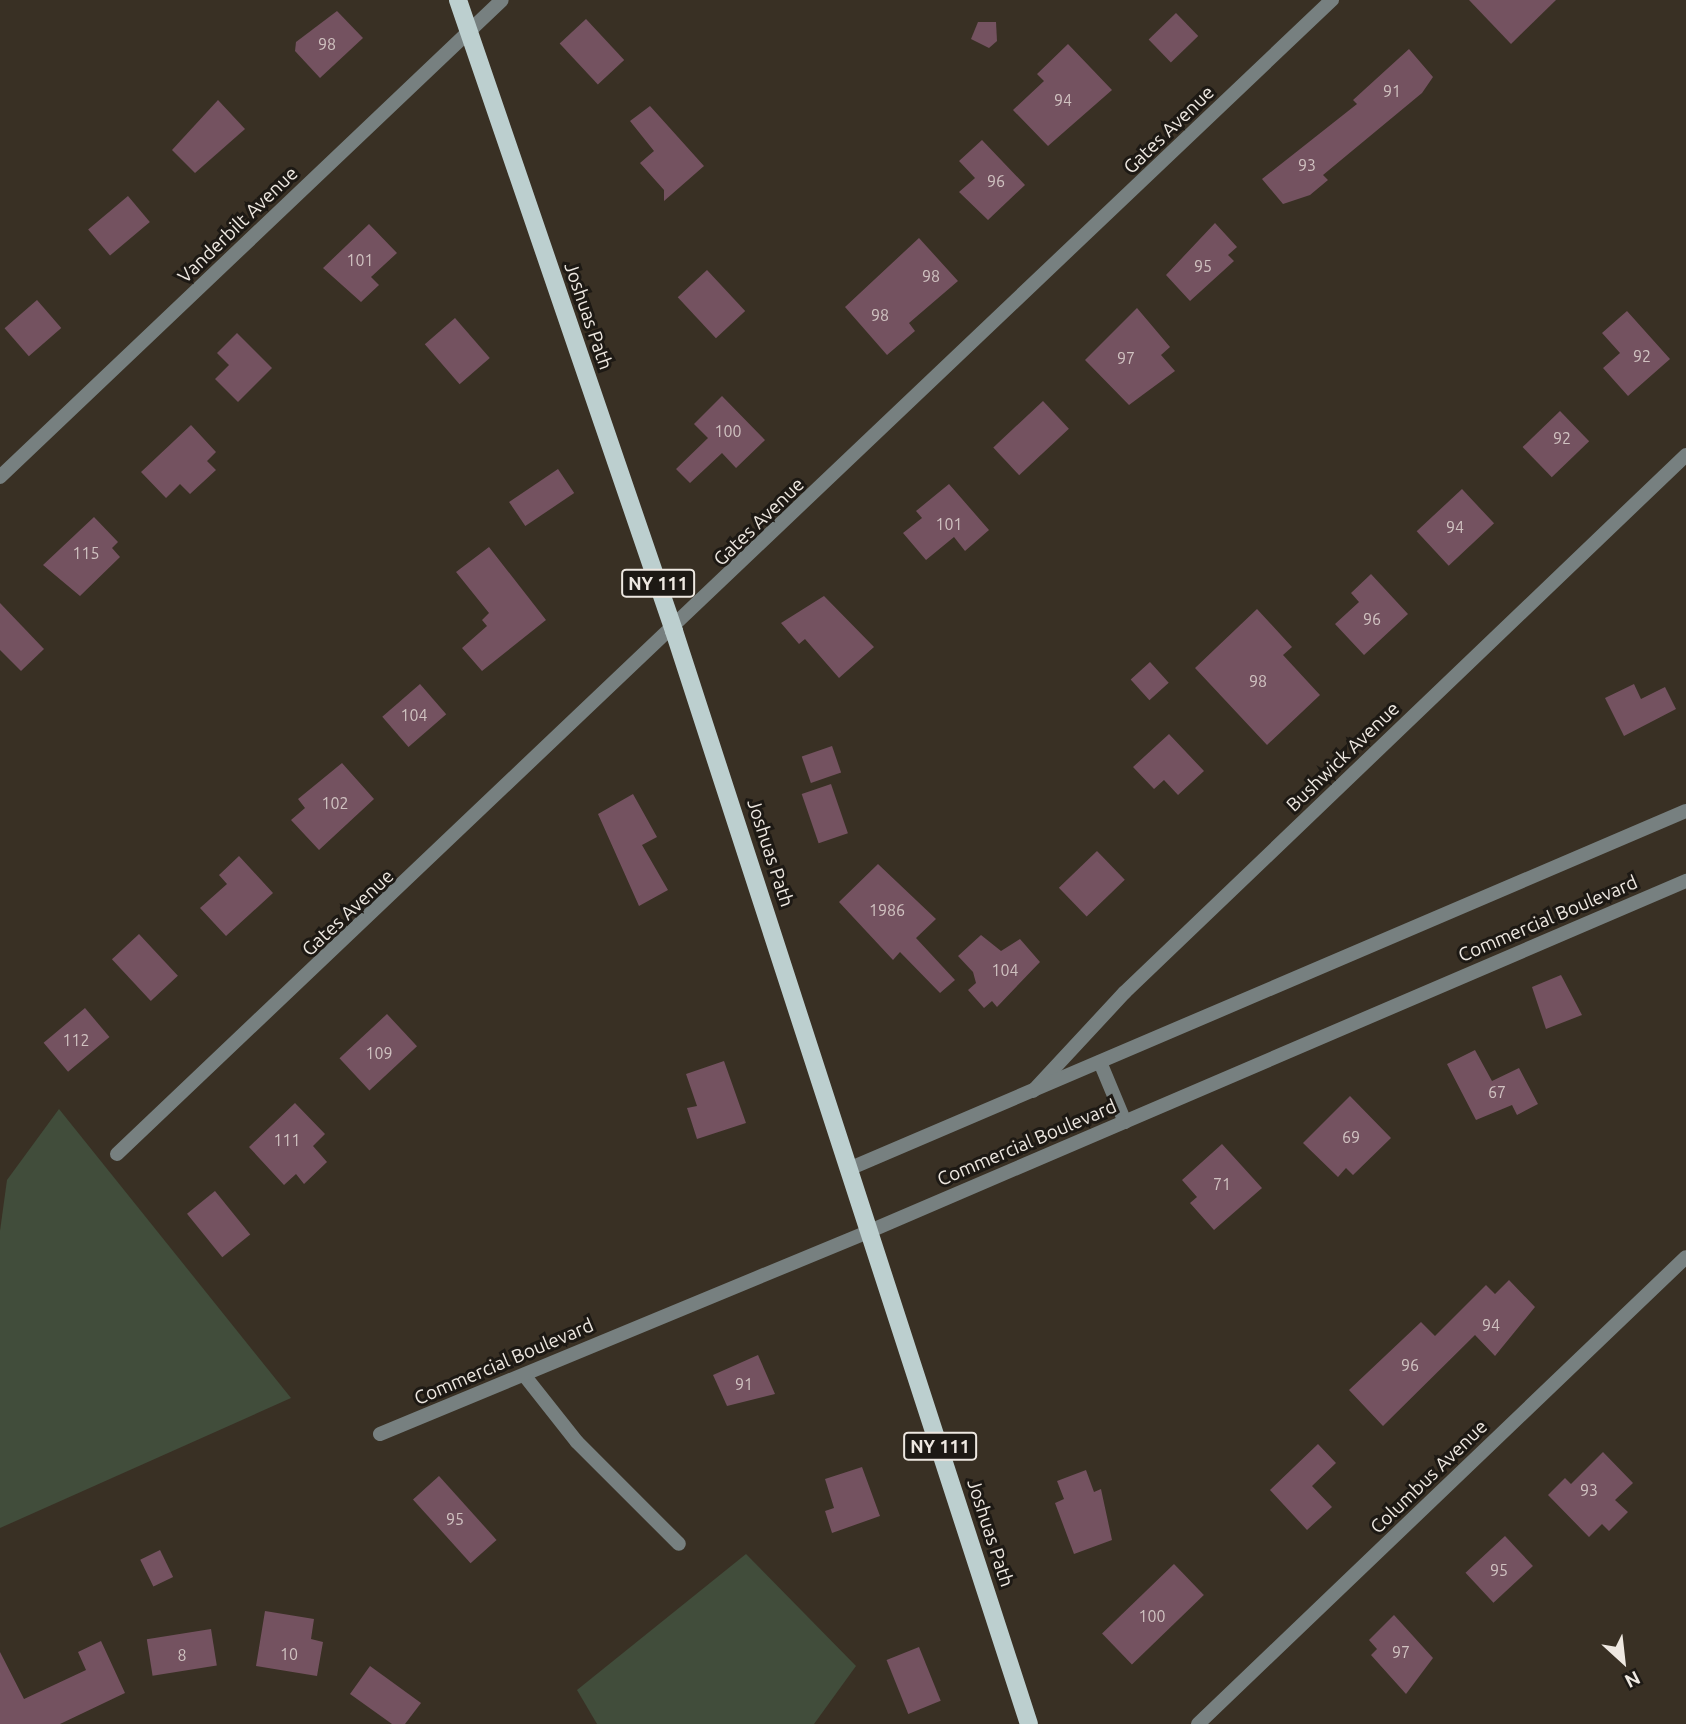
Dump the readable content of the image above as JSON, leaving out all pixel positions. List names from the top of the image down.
{
  "streets": {
    "main road": ["Joshuas Path", "NY 111"],
    "street": [
      "Gates Avenue",
      "Vanderbilt Avenue",
      "Bushwick Avenue",
      "Commercial Boulevard",
      "Columbus Avenue"
    ]
  },
  "crossings": [
    ["Gates Avenue", "Joshuas Path"],
    ["Vanderbilt Avenue", "Joshuas Path"],
    ["Joshuas Path", "Commercial Boulevard"]
  ],
  "house_numbers": [
    "98",
    "91",
    "94",
    "93",
    "96",
    "101",
    "95",
    "98",
    "98",
    "92",
    "97",
    "100",
    "92",
    "101",
    "94",
    "115",
    "96",
    "98",
    "104",
    "102",
    "1986",
    "104",
    "112",
    "109",
    "67",
    "69",
    "111",
    "71",
    "94",
    "96",
    "91",
    "93",
    "95",
    "95",
    "100",
    "97",
    "10",
    "8"
  ],
  "north": "bottom right"
}
